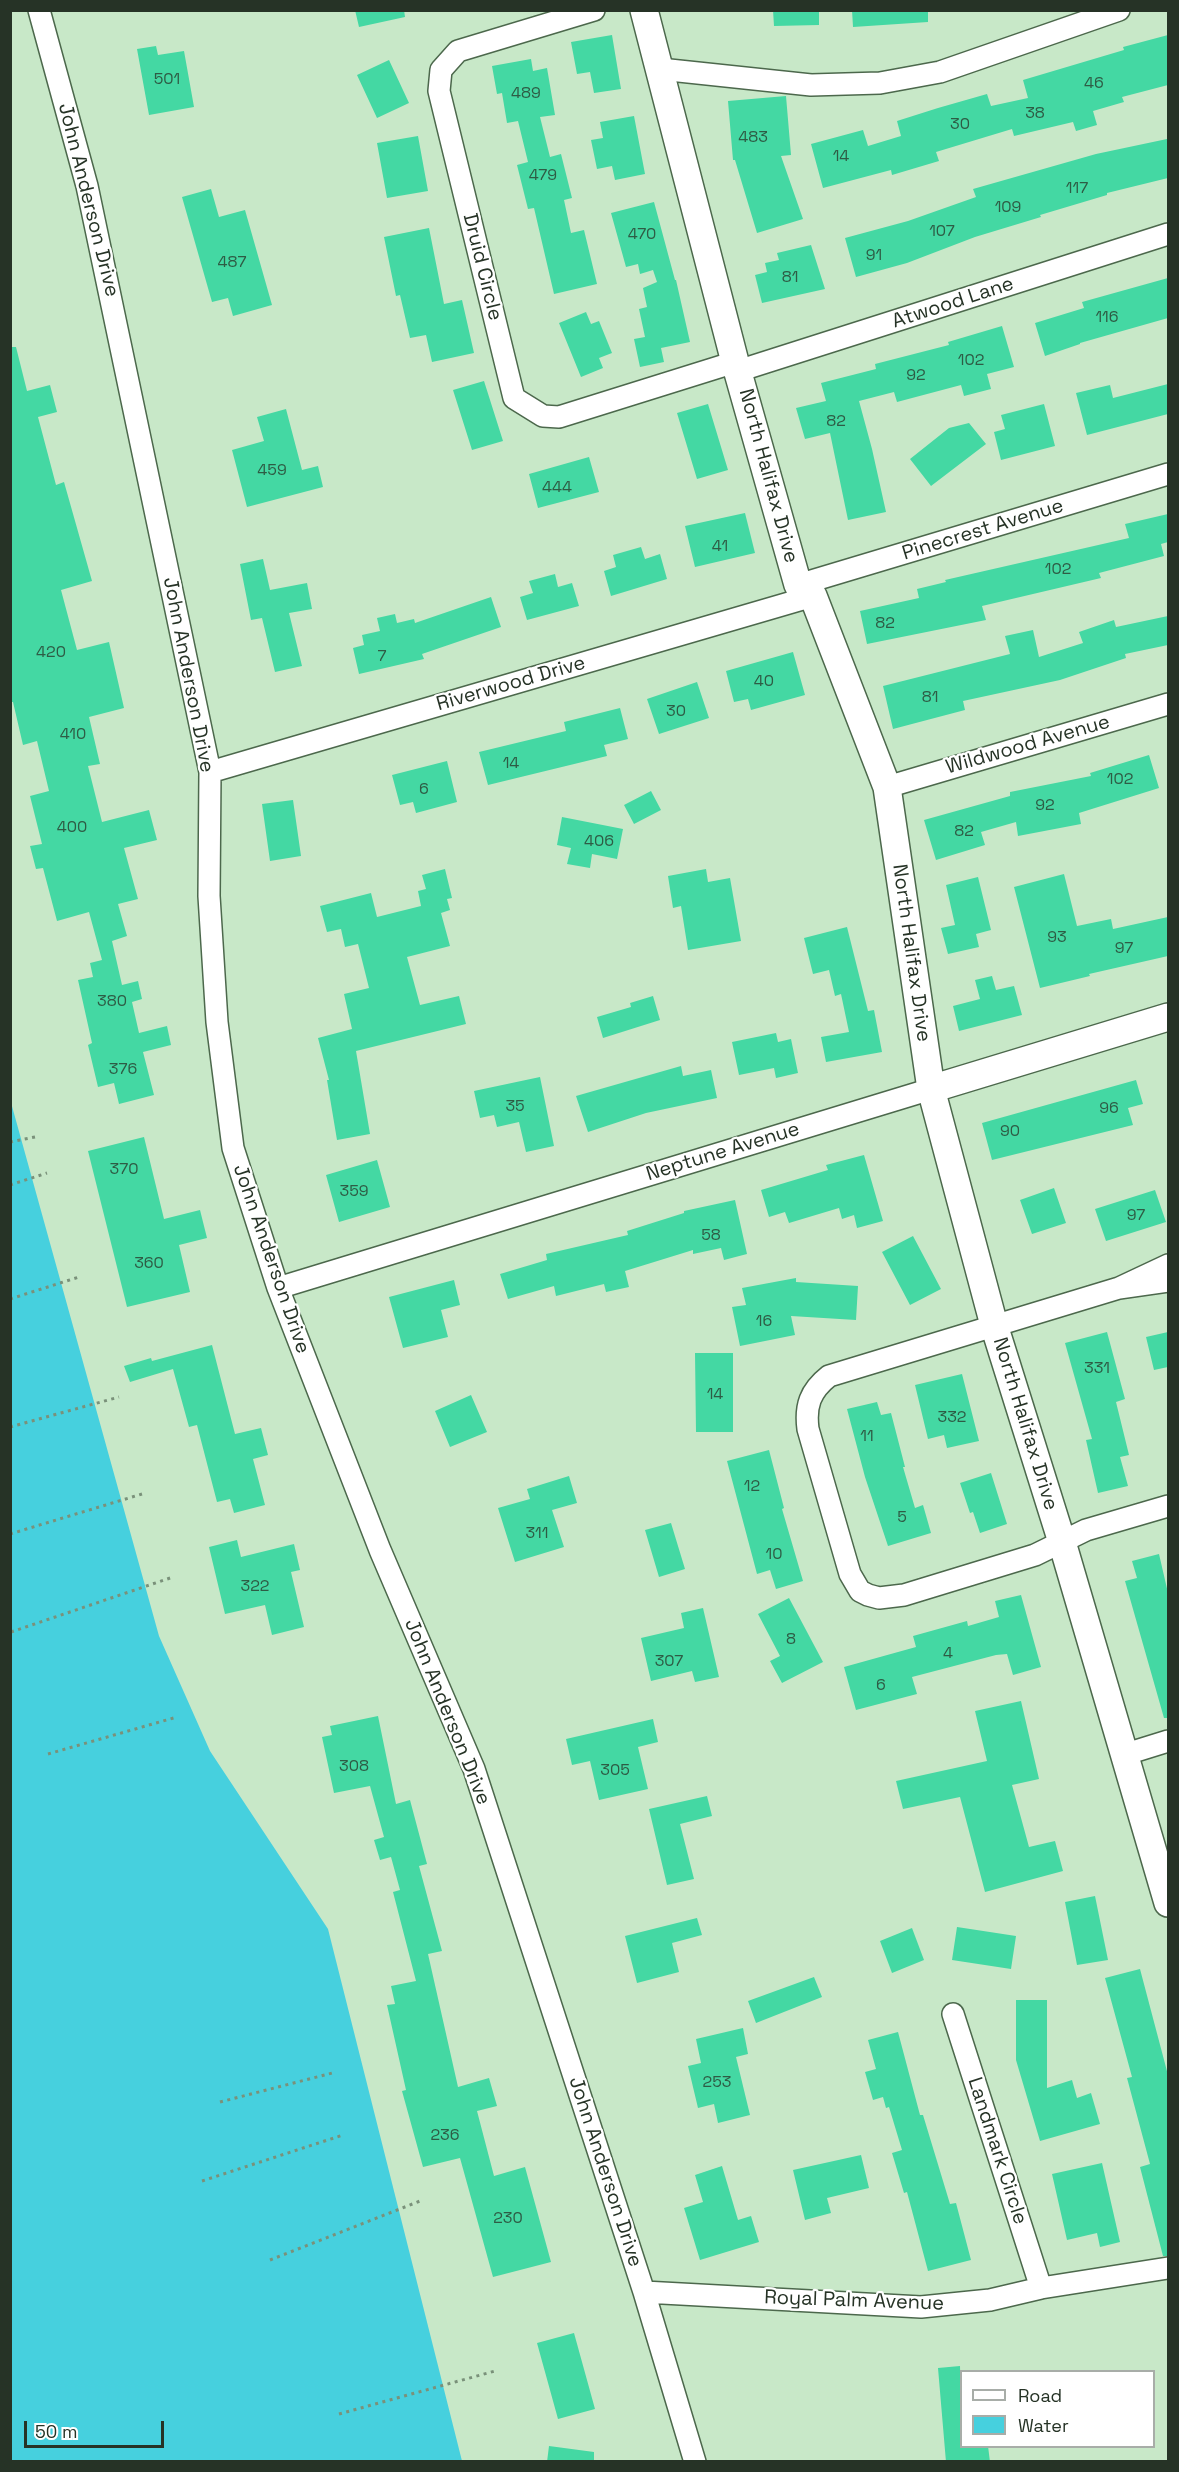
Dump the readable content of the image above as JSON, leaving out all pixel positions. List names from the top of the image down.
{
  "streets": {
    "street": [
      "John Anderson Drive",
      "Druid Circle",
      "Atwood Lane",
      "North Halifax Drive",
      "Pinecrest Avenue",
      "Riverwood Drive",
      "Wildwood Avenue",
      "Neptune Avenue",
      "Landmark Circle",
      "Royal Palm Avenue"
    ]
  },
  "crossings": [
    ["John Anderson Drive", "Riverwood Drive"],
    ["John Anderson Drive", "Neptune Avenue"],
    ["John Anderson Drive", "Royal Palm Avenue"],
    ["Druid Circle", "Atwood Lane"],
    ["Druid Circle", "North Halifax Drive"],
    ["Atwood Lane", "North Halifax Drive"],
    ["North Halifax Drive", "Pinecrest Avenue"],
    ["North Halifax Drive", "Riverwood Drive"],
    ["North Halifax Drive", "Wildwood Avenue"],
    ["North Halifax Drive", "Neptune Avenue"],
    ["Pinecrest Avenue", "Riverwood Drive"],
    ["Landmark Circle", "Royal Palm Avenue"]
  ],
  "house_numbers": [
    "501",
    "46",
    "489",
    "38",
    "30",
    "483",
    "14",
    "479",
    "117",
    "109",
    "107",
    "470",
    "91",
    "487",
    "81",
    "116",
    "102",
    "92",
    "82",
    "459",
    "444",
    "41",
    "102",
    "82",
    "420",
    "7",
    "40",
    "81",
    "30",
    "410",
    "14",
    "102",
    "6",
    "92",
    "400",
    "82",
    "406",
    "93",
    "97",
    "380",
    "376",
    "35",
    "96",
    "90",
    "370",
    "359",
    "97",
    "58",
    "360",
    "16",
    "331",
    "14",
    "332",
    "11",
    "12",
    "5",
    "311",
    "10",
    "322",
    "8",
    "4",
    "307",
    "6",
    "308",
    "305",
    "253",
    "236",
    "230"
  ],
  "legend": ["Road", "Water"],
  "scale_bar": "50 m"
}
